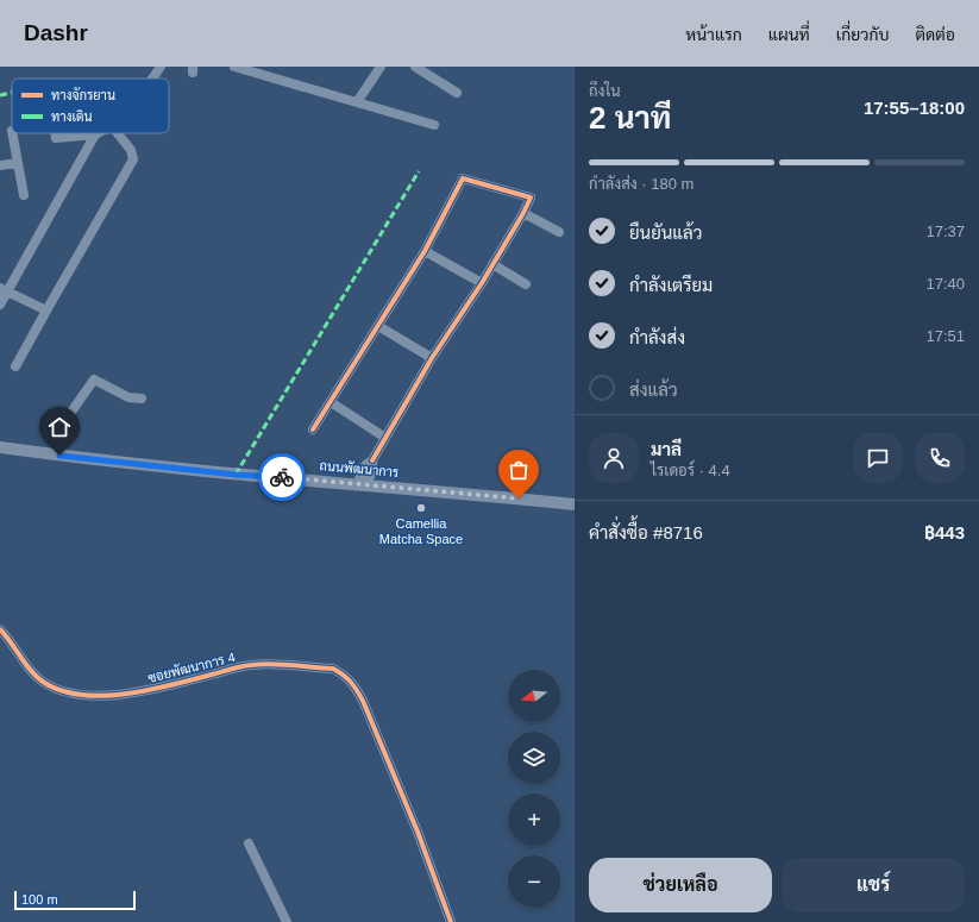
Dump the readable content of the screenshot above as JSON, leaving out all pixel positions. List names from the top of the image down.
{
  "streets": {
    "street": ["ถนนพัฒนาการ", "ซอยพัฒนาการ 4"]
  },
  "places": ["Camellia Matcha Space"],
  "legend": ["ทางจักรยาน", "ทางเดิน"],
  "scale_bar": "100 m",
  "north": "left",
  "page": {
    "header": "Dashr",
    "nav": [
      "หน้าแรก",
      "แผนที่",
      "เกี่ยวกับ",
      "ติดต่อ"
    ],
    "heading": ["2 นาที", "ถึงใน", "17:55–18:00"],
    "panel": [
      "มาลี",
      "ไรเดอร์ · 4.4",
      "คำสั่งซื้อ #8716",
      "฿443"
    ],
    "bar": "กำลังส่ง · 180 m",
    "list": [
      ["ยืนยันแล้ว", "17:37"],
      ["กำลังเตรียม", "17:40"],
      ["กำลังส่ง", "17:51"],
      "ส่งแล้ว"
    ],
    "map_buttons": ["+", "−"],
    "buttons": ["ช่วยเหลือ", "แชร์"],
    "scale": "100 m"
  }
}
